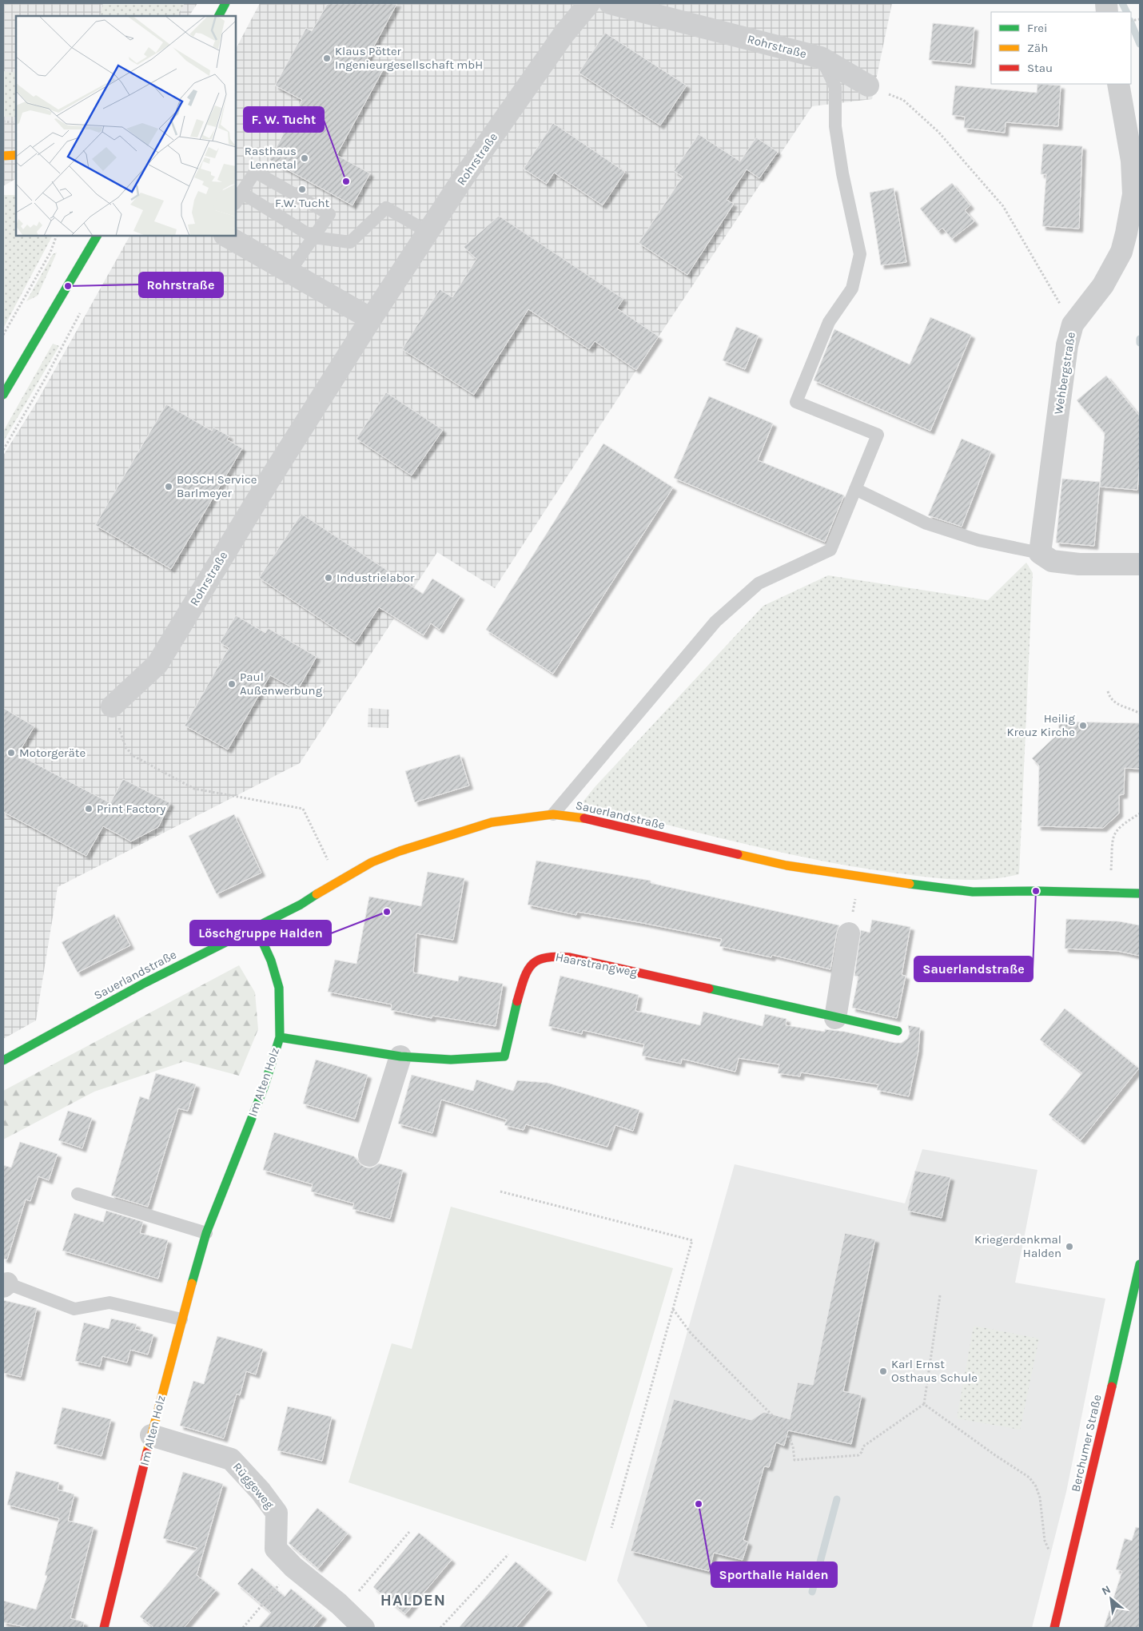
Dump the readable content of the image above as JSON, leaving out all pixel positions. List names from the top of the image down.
{
  "streets": {
    "main road": [
      "Sauerlandstraße",
      "Haarstrangweg",
      "Im Alten Holz",
      "Berchumer Straße"
    ],
    "street": ["Rohrstraße", "Wehbergstraße", "Rüggeweg"]
  },
  "crossings": [
    ["Sauerlandstraße", "Im Alten Holz"],
    ["Haarstrangweg", "Im Alten Holz"],
    ["Im Alten Holz", "Rüggeweg"]
  ],
  "districts": ["HALDEN"],
  "places": [
    "Klaus Pötter Ingenieurgesellschaft mbH",
    "Rasthaus Lennetal",
    "F. W. Tucht",
    "F.W. Tucht",
    "Rohrstraße",
    "BOSCH Service Barlmeyer",
    "Industrielabor",
    "Paul Außenwerbung",
    "Heilig Kreuz Kirche",
    "Motorgeräte",
    "Print Factory",
    "Sauerlandstraße",
    "Löschgruppe Halden",
    "Kriegerdenkmal Halden",
    "Karl Ernst Osthaus Schule",
    "Sporthalle Halden"
  ],
  "legend": ["Frei", "Zäh", "Stau"],
  "north": "top left"
}
